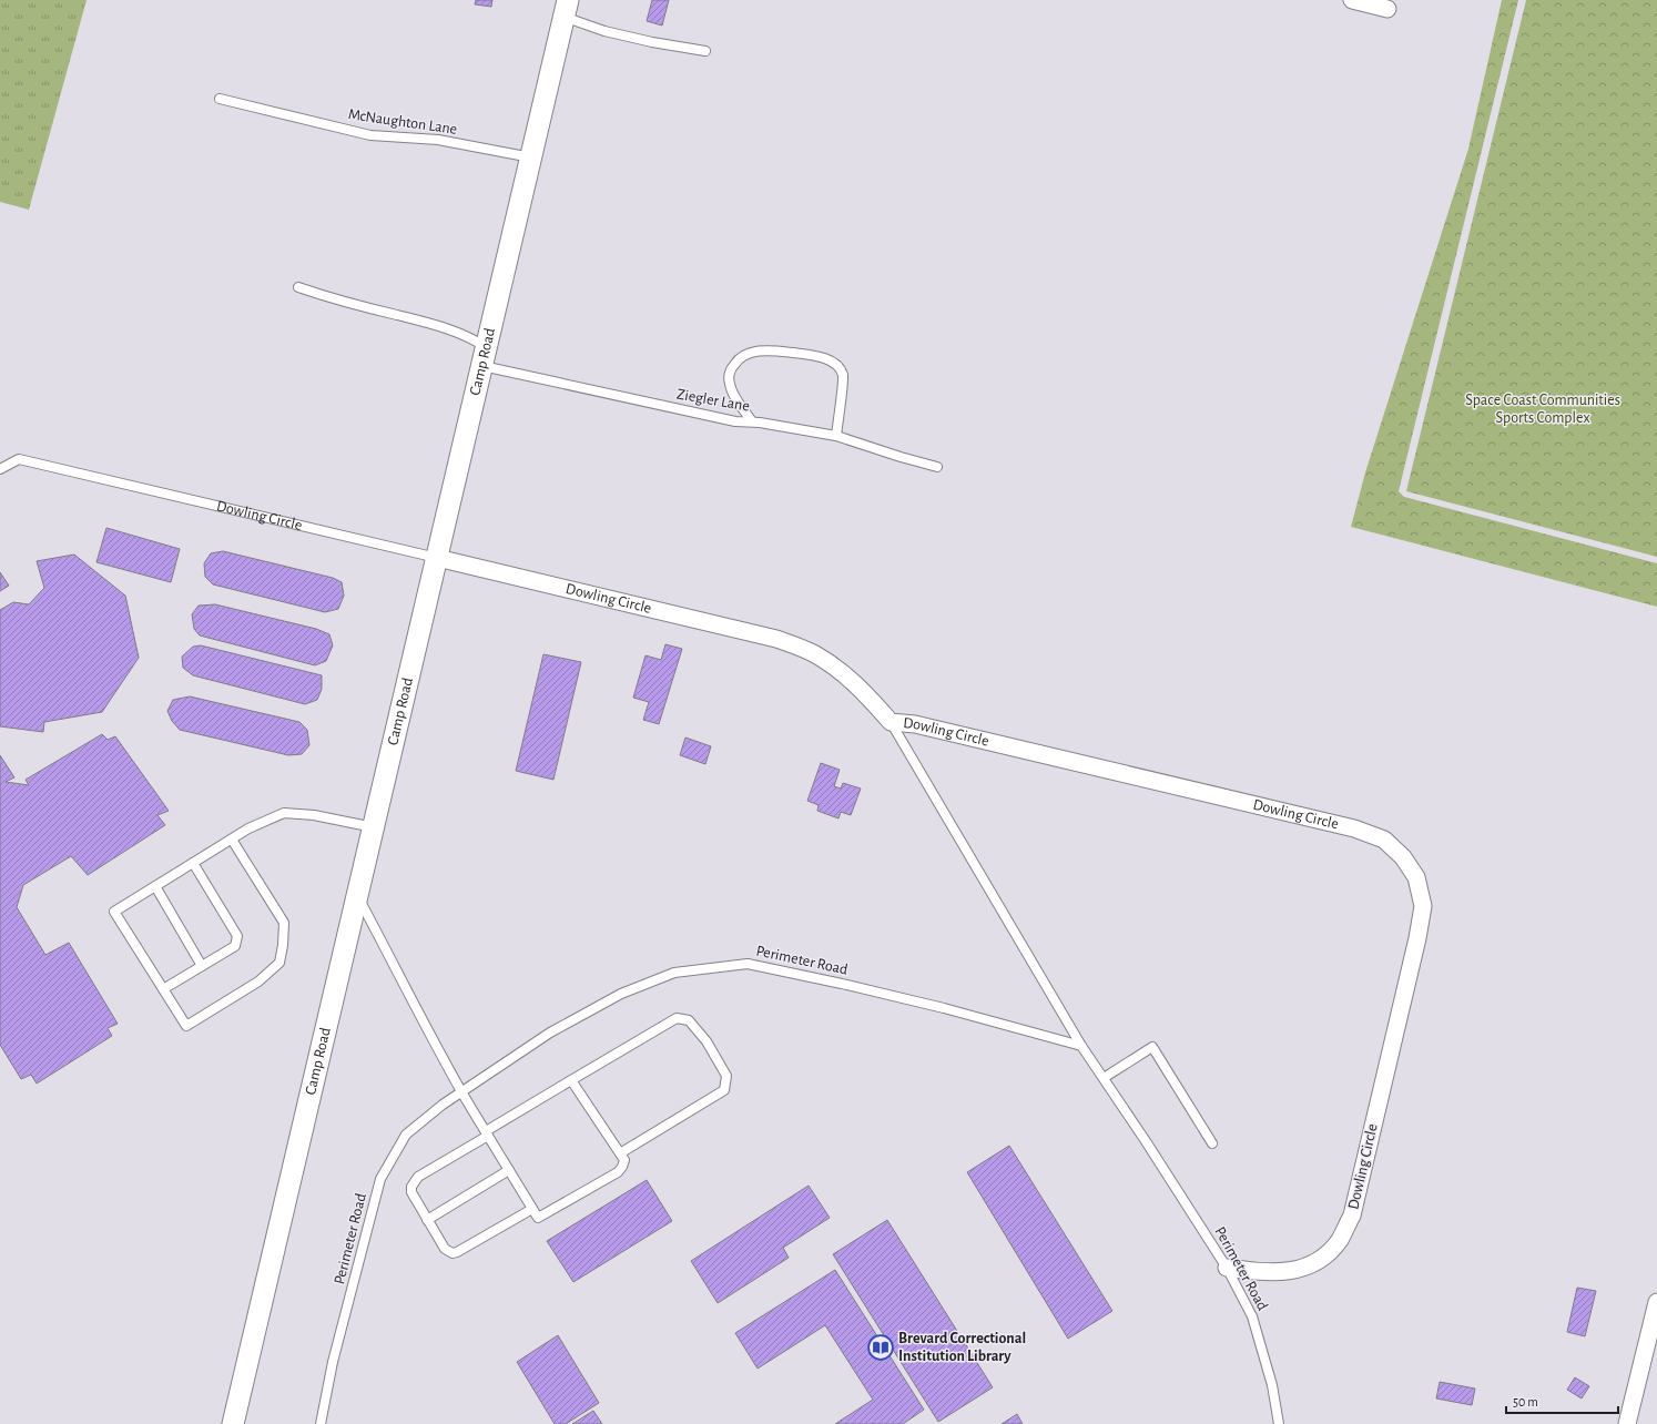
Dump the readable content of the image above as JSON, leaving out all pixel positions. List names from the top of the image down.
{
  "streets": {
    "street": ["Camp Road", "Dowling Circle"],
    "lane": ["McNaughton Lane", "Ziegler Lane", "Perimeter Road"]
  },
  "crossings": [
    ["McNaughton Lane", "Camp Road"],
    ["Camp Road", "Ziegler Lane"],
    ["Camp Road", "Dowling Circle"],
    ["Dowling Circle", "Perimeter Road"]
  ],
  "parks": ["Space Coast Communities Sports Complex"],
  "places": {
    "library": ["Brevard Correctional Institution Library"]
  },
  "scale_bar": "50 m"
}
